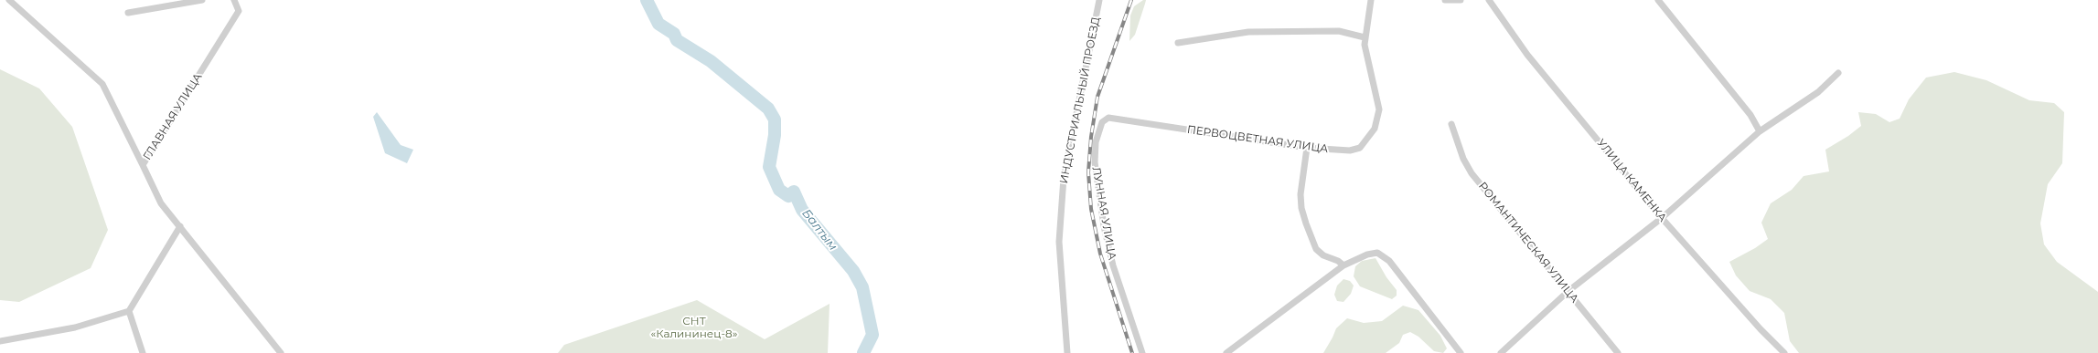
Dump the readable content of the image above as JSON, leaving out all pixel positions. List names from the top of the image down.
{
  "streets": {
    "street": [
      "ИНДУСТРИАЛЬНЫЙ ПРОЕЗД",
      "ГЛАВНАЯ УЛИЦА",
      "ПЕРВОЦВЕТНАЯ УЛИЦА",
      "УЛИЦА КАМЕНКА",
      "ЛУННАЯ УЛИЦА",
      "РОМАНТИЧЕСКАЯ УЛИЦА"
    ]
  },
  "crossings": [
    ["ПЕРВОЦВЕТНАЯ УЛИЦА", "ЛУННАЯ УЛИЦА"]
  ],
  "water": ["Балтым"],
  "parks": ["СНТ «Калининец-8»"]
}
